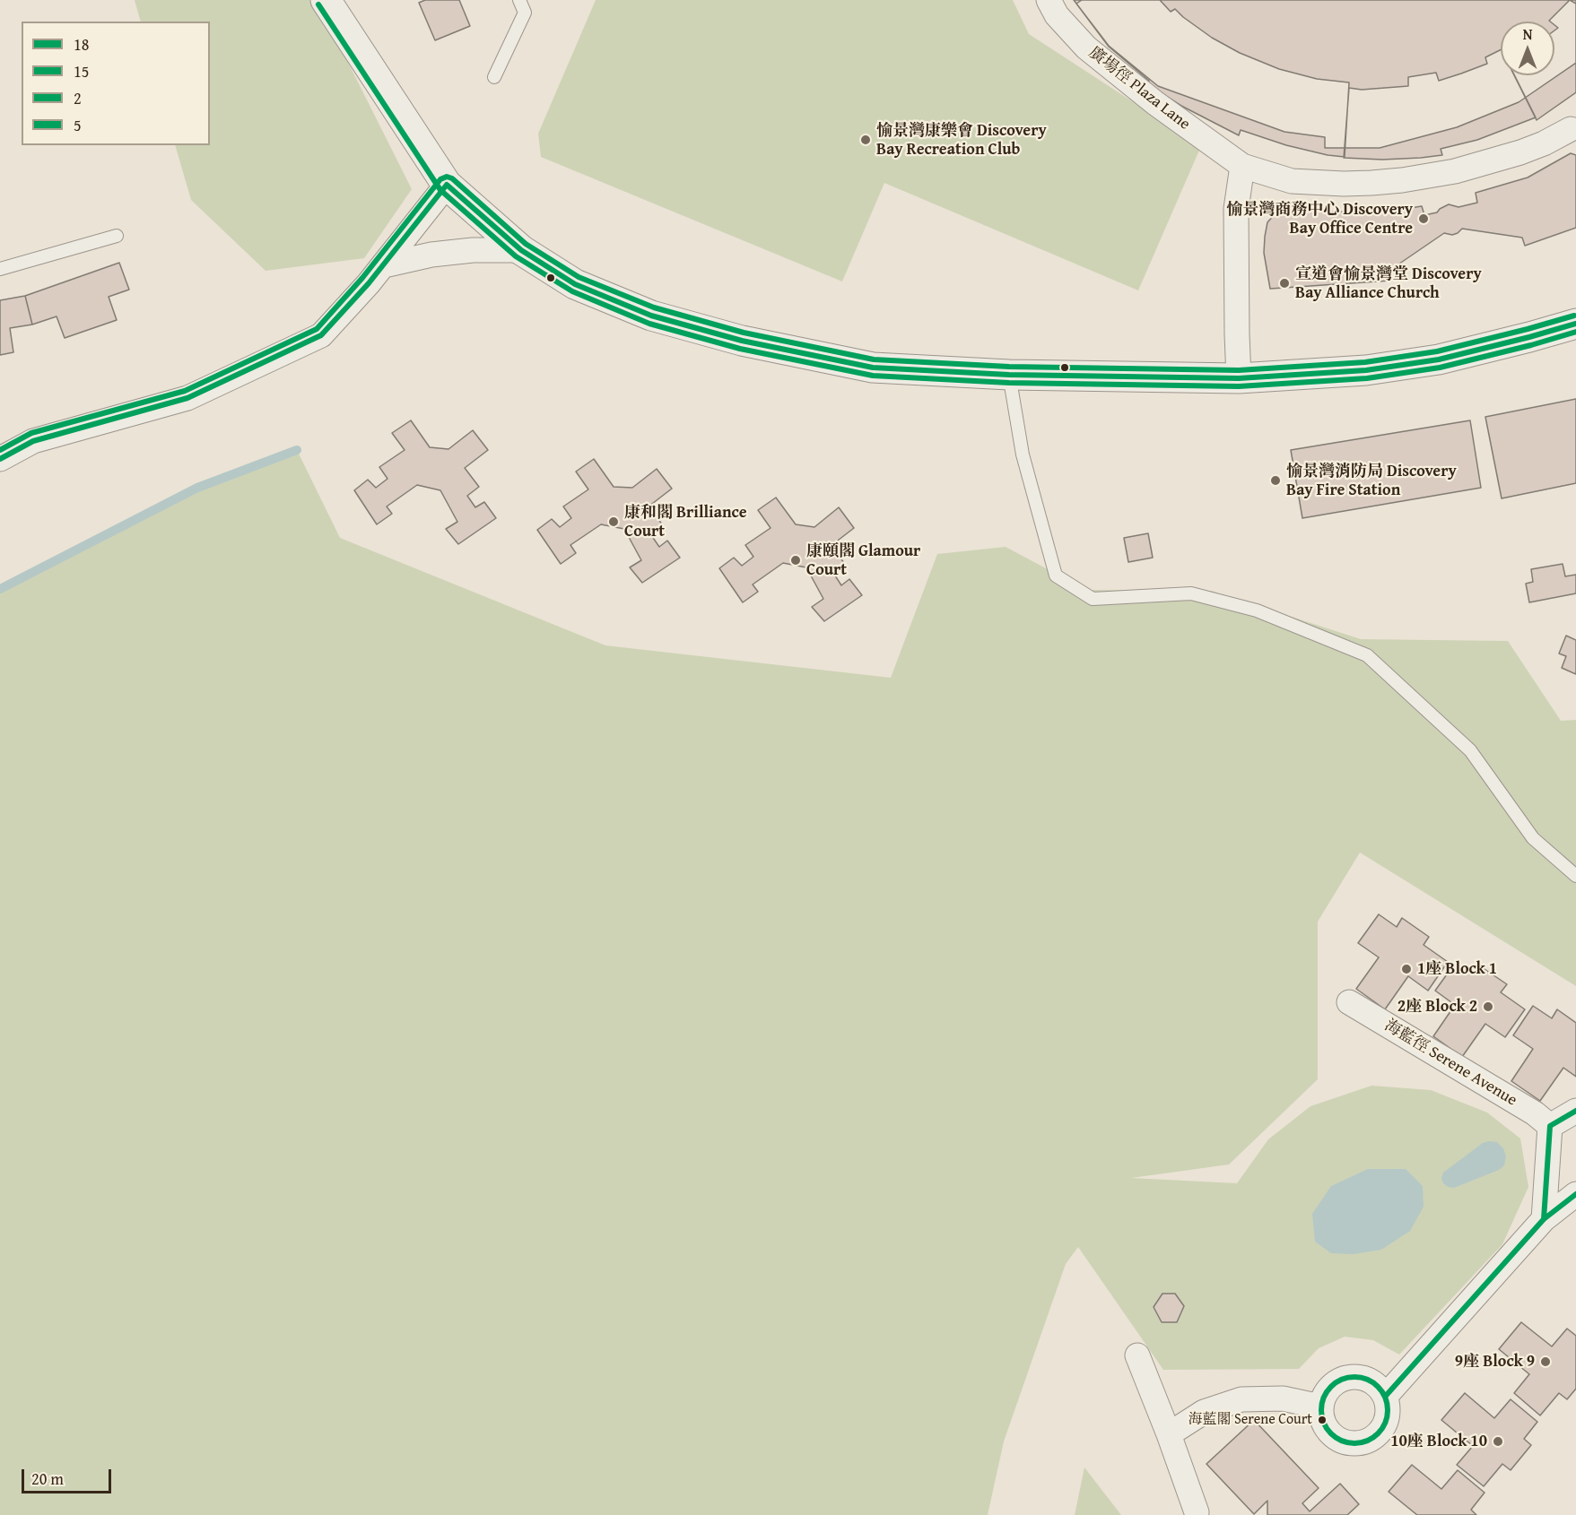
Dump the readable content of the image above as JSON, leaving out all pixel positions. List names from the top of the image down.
{
  "streets": {
    "street": ["廣場徑 Plaza Lane", "海藍徑 Serene Avenue"]
  },
  "places": [
    "愉景灣康樂會 Discovery Bay Recreation Club",
    "愉景灣商務中心 Discovery Bay Office Centre",
    "宣道會愉景灣堂 Discovery Bay Alliance Church",
    "愉景灣消防局 Discovery Bay Fire Station",
    "康和閣 Brilliance Court",
    "康頤閣 Glamour Court",
    "1座 Block 1",
    "2座 Block 2",
    "9座 Block 9",
    "海藍閣 Serene Court",
    "10座 Block 10"
  ],
  "lines": [
    "transit line 15",
    "transit line 2",
    "transit line 18",
    "transit line 5"
  ],
  "legend": [
    "18",
    "15",
    "2",
    "5"
  ],
  "scale_bar": "20 m",
  "north": "top"
}
